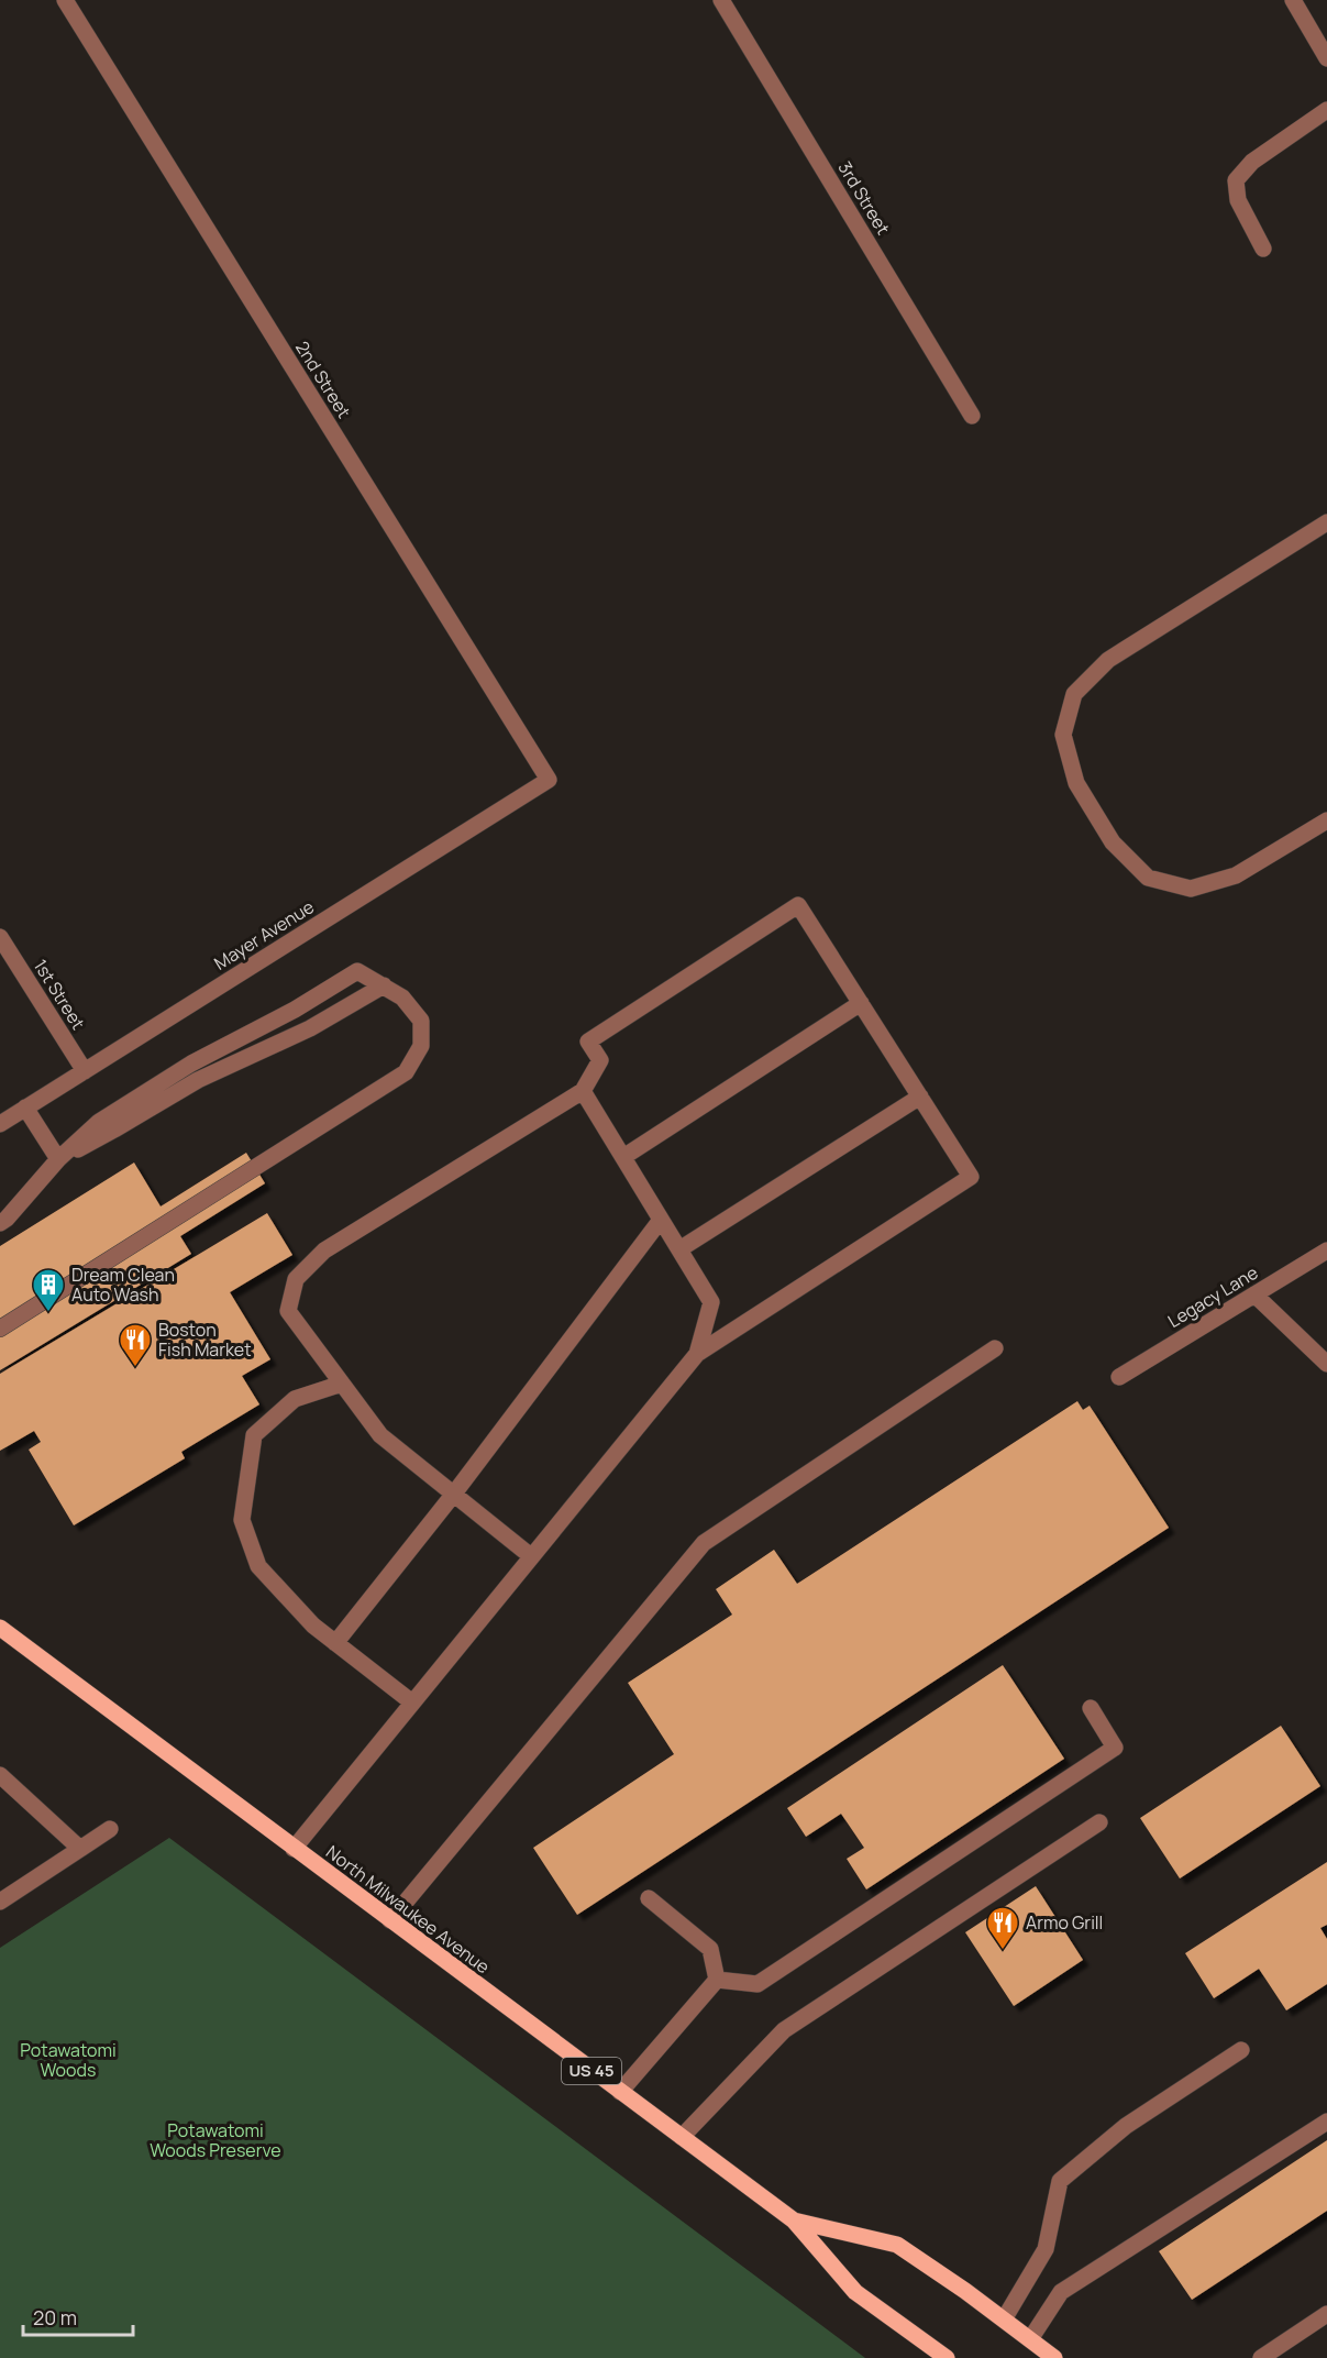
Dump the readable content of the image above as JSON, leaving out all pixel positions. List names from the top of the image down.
{
  "streets": {
    "main road": ["North Milwaukee Avenue", "US 45"],
    "street": [
      "3rd Street",
      "2nd Street",
      "Mayer Avenue",
      "1st Street",
      "Legacy Lane"
    ]
  },
  "crossings": [
    ["2nd Street", "Mayer Avenue"],
    ["Mayer Avenue", "1st Street"]
  ],
  "parks": ["Potawatomi Woods", "Potawatomi Woods Preserve"],
  "places": {
    "building": ["Dream Clean Auto Wash"],
    "restaurant": ["Boston Fish Market", "Armo Grill"]
  },
  "scale_bar": "20 m"
}
